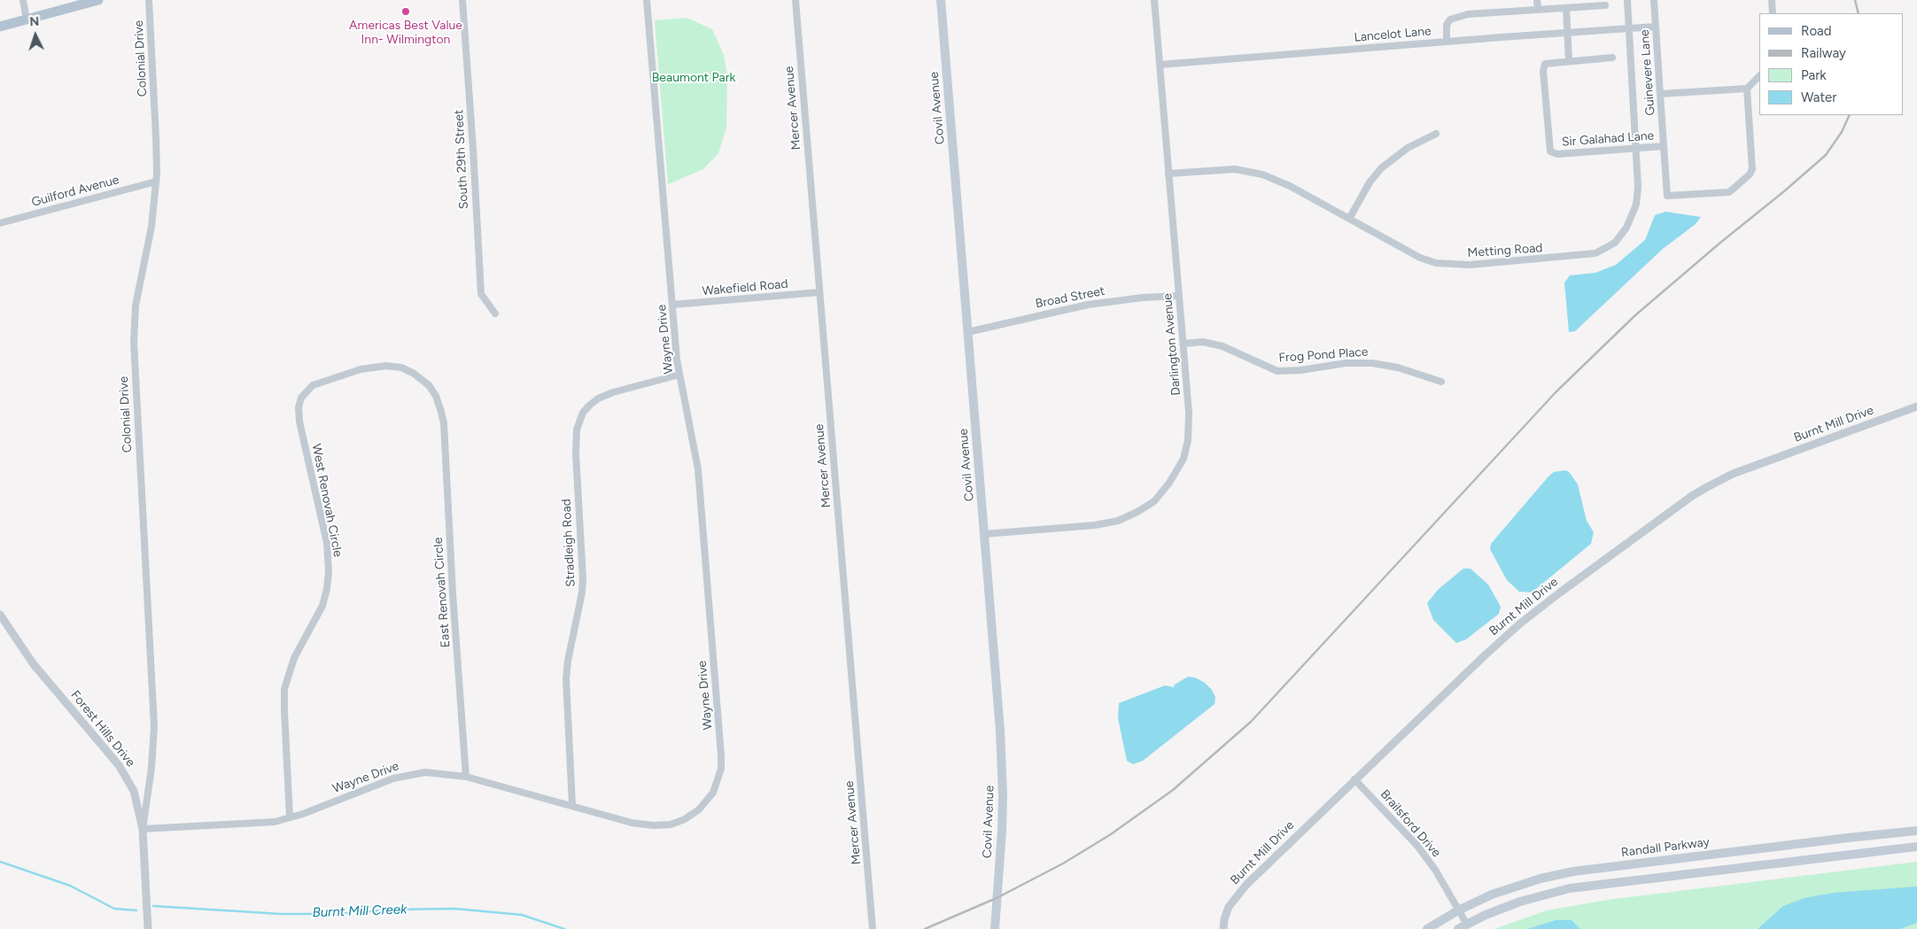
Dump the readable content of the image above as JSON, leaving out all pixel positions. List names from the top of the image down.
{
  "streets": {
    "main road": ["Covil Avenue", "Randall Parkway"],
    "street": [
      "Lancelot Lane",
      "Colonial Drive",
      "Guinevere Lane",
      "Mercer Avenue",
      "Sir Galahad Lane",
      "South 29th Street",
      "Guilford Avenue",
      "Metting Road",
      "Wakefield Road",
      "Broad Street",
      "Wayne Drive",
      "Darlington Avenue",
      "Frog Pond Place",
      "Burnt Mill Drive",
      "West Renovah Circle",
      "Stradleigh Road",
      "East Renovah Circle",
      "Forest Hills Drive",
      "Brailsford Drive"
    ]
  },
  "crossings": [
    ["Lancelot Lane", "Guinevere Lane"],
    ["Lancelot Lane", "Metting Road"],
    ["Lancelot Lane", "Darlington Avenue"],
    ["Colonial Drive", "Guilford Avenue"],
    ["Colonial Drive", "Wayne Drive"],
    ["Colonial Drive", "Forest Hills Drive"],
    ["Guinevere Lane", "Sir Galahad Lane"],
    ["Mercer Avenue", "Wakefield Road"],
    ["Covil Avenue", "Broad Street"],
    ["Covil Avenue", "Darlington Avenue"],
    ["Sir Galahad Lane", "Metting Road"],
    ["Metting Road", "Darlington Avenue"],
    ["Wakefield Road", "Wayne Drive"],
    ["Broad Street", "Darlington Avenue"],
    ["Wayne Drive", "West Renovah Circle"],
    ["Wayne Drive", "Stradleigh Road"],
    ["Wayne Drive", "East Renovah Circle"],
    ["Wayne Drive", "Forest Hills Drive"],
    ["Darlington Avenue", "Frog Pond Place"],
    ["Burnt Mill Drive", "Brailsford Drive"],
    ["West Renovah Circle", "East Renovah Circle"],
    ["Brailsford Drive", "Randall Parkway"]
  ],
  "water": ["Burnt Mill Creek"],
  "parks": ["Beaumont Park"],
  "places": ["Americas Best Value Inn- Wilmington"],
  "legend": [
    "Road",
    "Railway",
    "Park",
    "Water"
  ],
  "north": "top"
}
